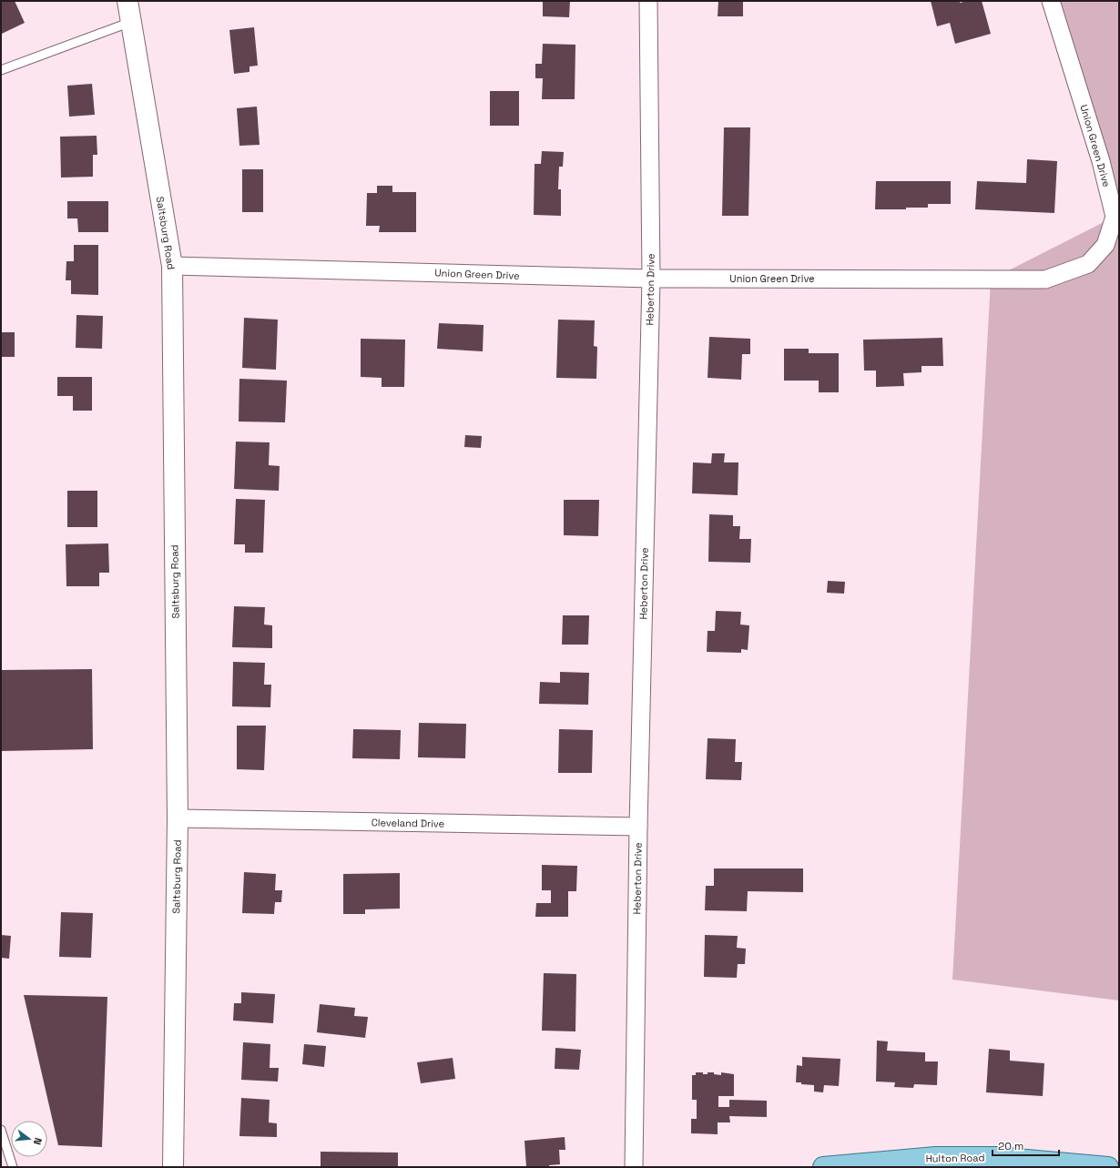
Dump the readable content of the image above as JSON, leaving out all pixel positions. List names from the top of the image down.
{
  "streets": {
    "main road": ["Saltsburg Road", "Hulton Road"],
    "street": ["Union Green Drive", "Heberton Drive", "Cleveland Drive"]
  },
  "crossings": [
    ["Union Green Drive", "Saltsburg Road"],
    ["Union Green Drive", "Heberton Drive"],
    ["Saltsburg Road", "Cleveland Drive"],
    ["Heberton Drive", "Cleveland Drive"]
  ],
  "scale_bar": "20 m",
  "north": "right"
}
